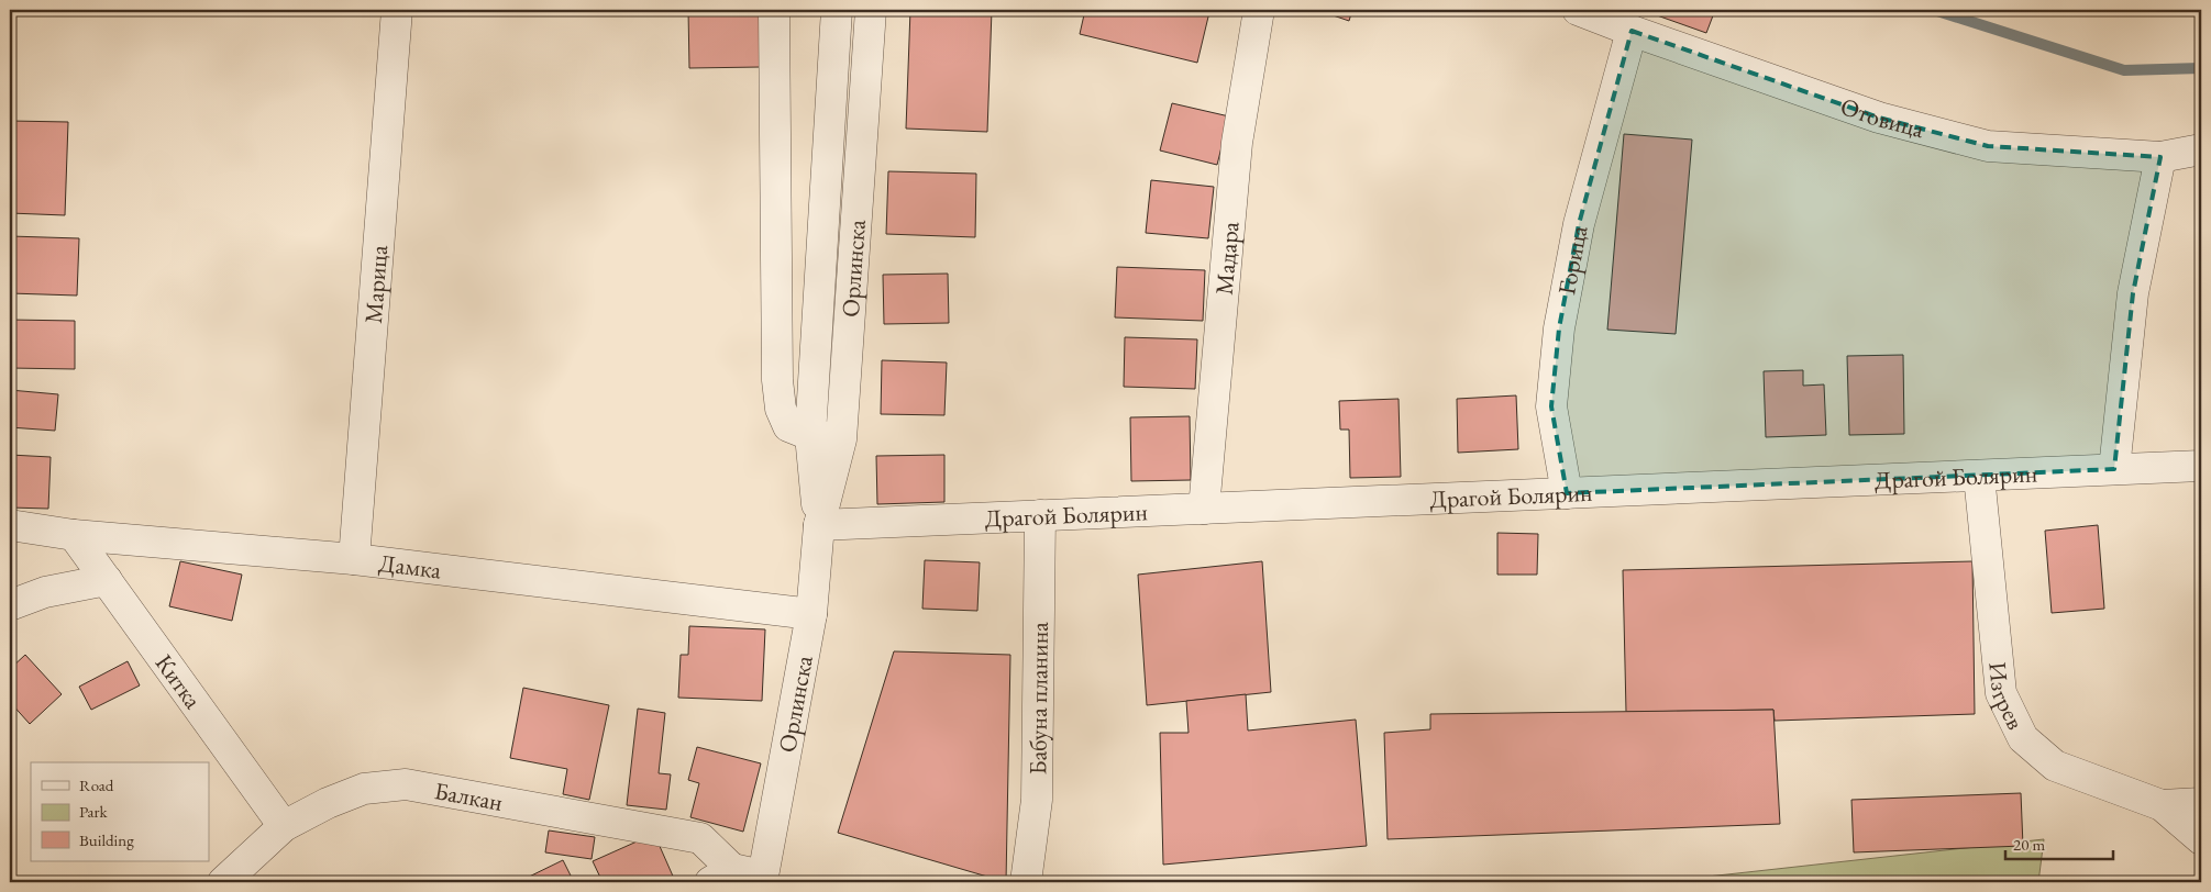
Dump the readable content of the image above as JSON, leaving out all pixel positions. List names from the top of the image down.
{
  "streets": {
    "street": [
      "Отовица",
      "Мадара",
      "Горица",
      "Орлинска",
      "Марица",
      "Драгой Болярин",
      "Дамка",
      "Китка",
      "Изгрев",
      "Бабуна планина",
      "Балкан"
    ]
  },
  "crossings": [
    ["Отовица", "Горица"],
    ["Мадара", "Драгой Болярин"],
    ["Горица", "Драгой Болярин"],
    ["Орлинска", "Драгой Болярин"],
    ["Орлинска", "Дамка"],
    ["Марица", "Дамка"],
    ["Драгой Болярин", "Изгрев"],
    ["Драгой Болярин", "Бабуна планина"],
    ["Дамка", "Китка"],
    ["Китка", "Балкан"]
  ],
  "legend": ["Road", "Park", "Building"],
  "scale_bar": "20 m"
}
